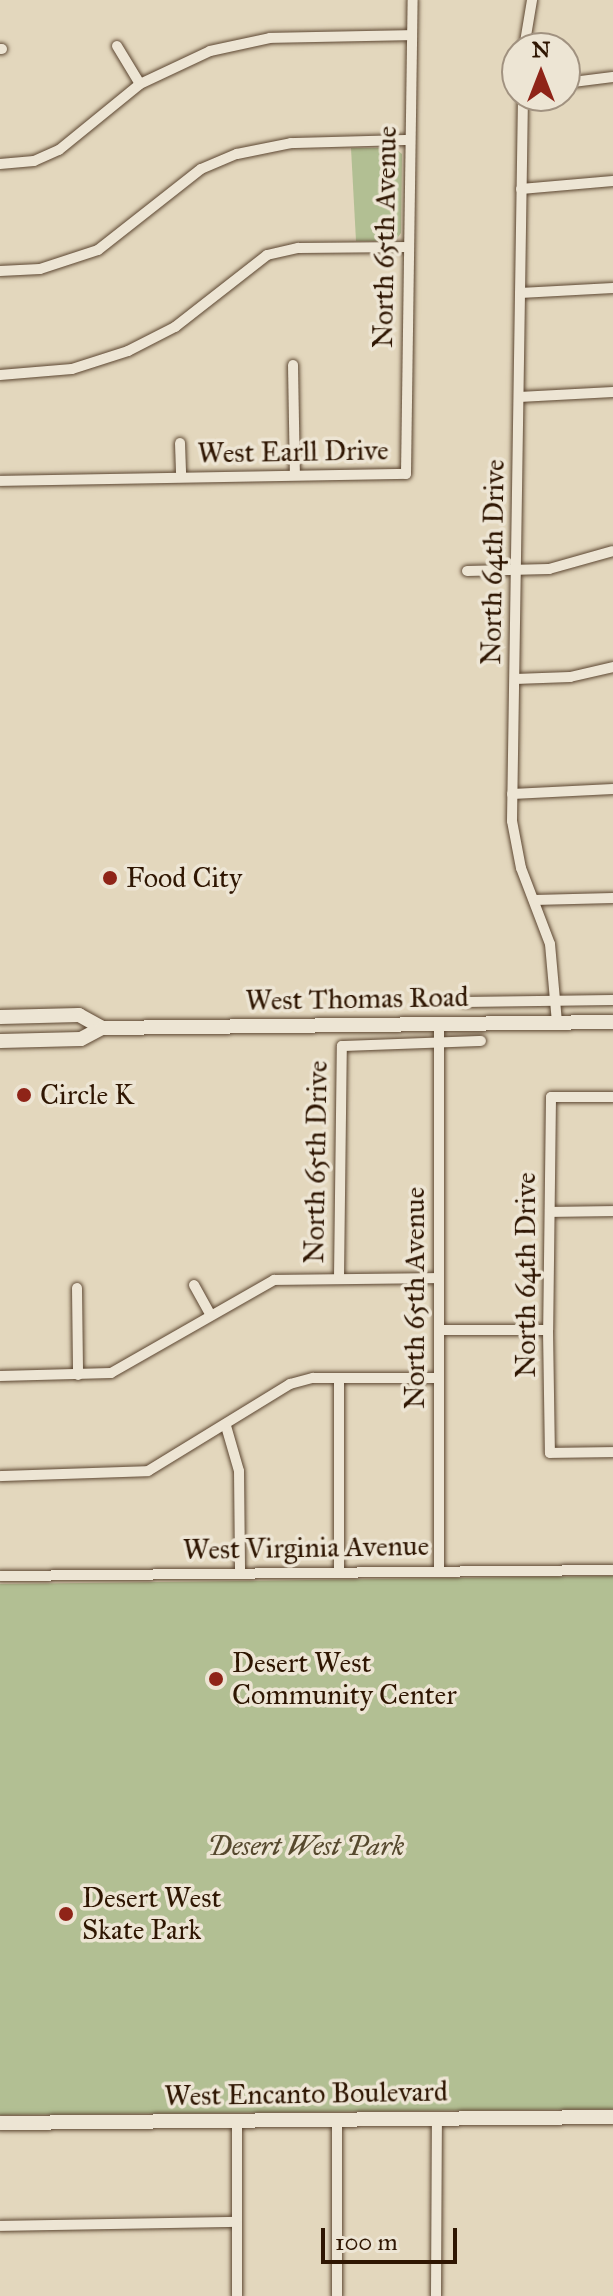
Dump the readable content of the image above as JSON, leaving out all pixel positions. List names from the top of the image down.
{
  "streets": {
    "main road": ["West Thomas Road", "West Encanto Boulevard"],
    "street": [
      "North 65th Avenue",
      "West Earll Drive",
      "North 64th Drive",
      "North 65th Drive",
      "West Virginia Avenue"
    ]
  },
  "crossings": [
    ["North 65th Avenue", "West Earll Drive"],
    ["North 65th Avenue", "West Thomas Road"],
    ["North 65th Avenue", "West Virginia Avenue"],
    ["North 64th Drive", "West Thomas Road"],
    ["West Thomas Road", "North 65th Drive"]
  ],
  "parks": ["Desert West Park"],
  "places": [
    "Food City",
    "Circle K",
    "Desert West Community Center",
    "Desert West Skate Park"
  ],
  "scale_bar": "100 m",
  "north": "top"
}
